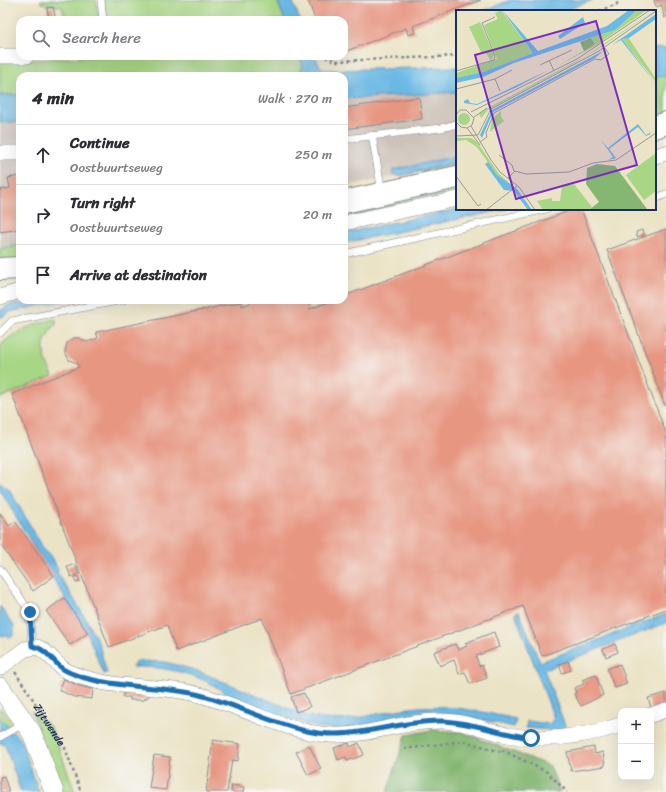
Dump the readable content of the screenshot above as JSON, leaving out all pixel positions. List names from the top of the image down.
{
  "streets": {
    "street": ["Zijtwende"]
  },
  "page": {
    "search": "Search here",
    "heading": ["4 min", "Walk · 270 m"],
    "list": [
      ["Continue", "Oostbuurtseweg", "250 m"],
      ["Turn right", "Oostbuurtseweg", "20 m"],
      "Arrive at destination"
    ],
    "map_buttons": ["+", "−"]
  }
}
